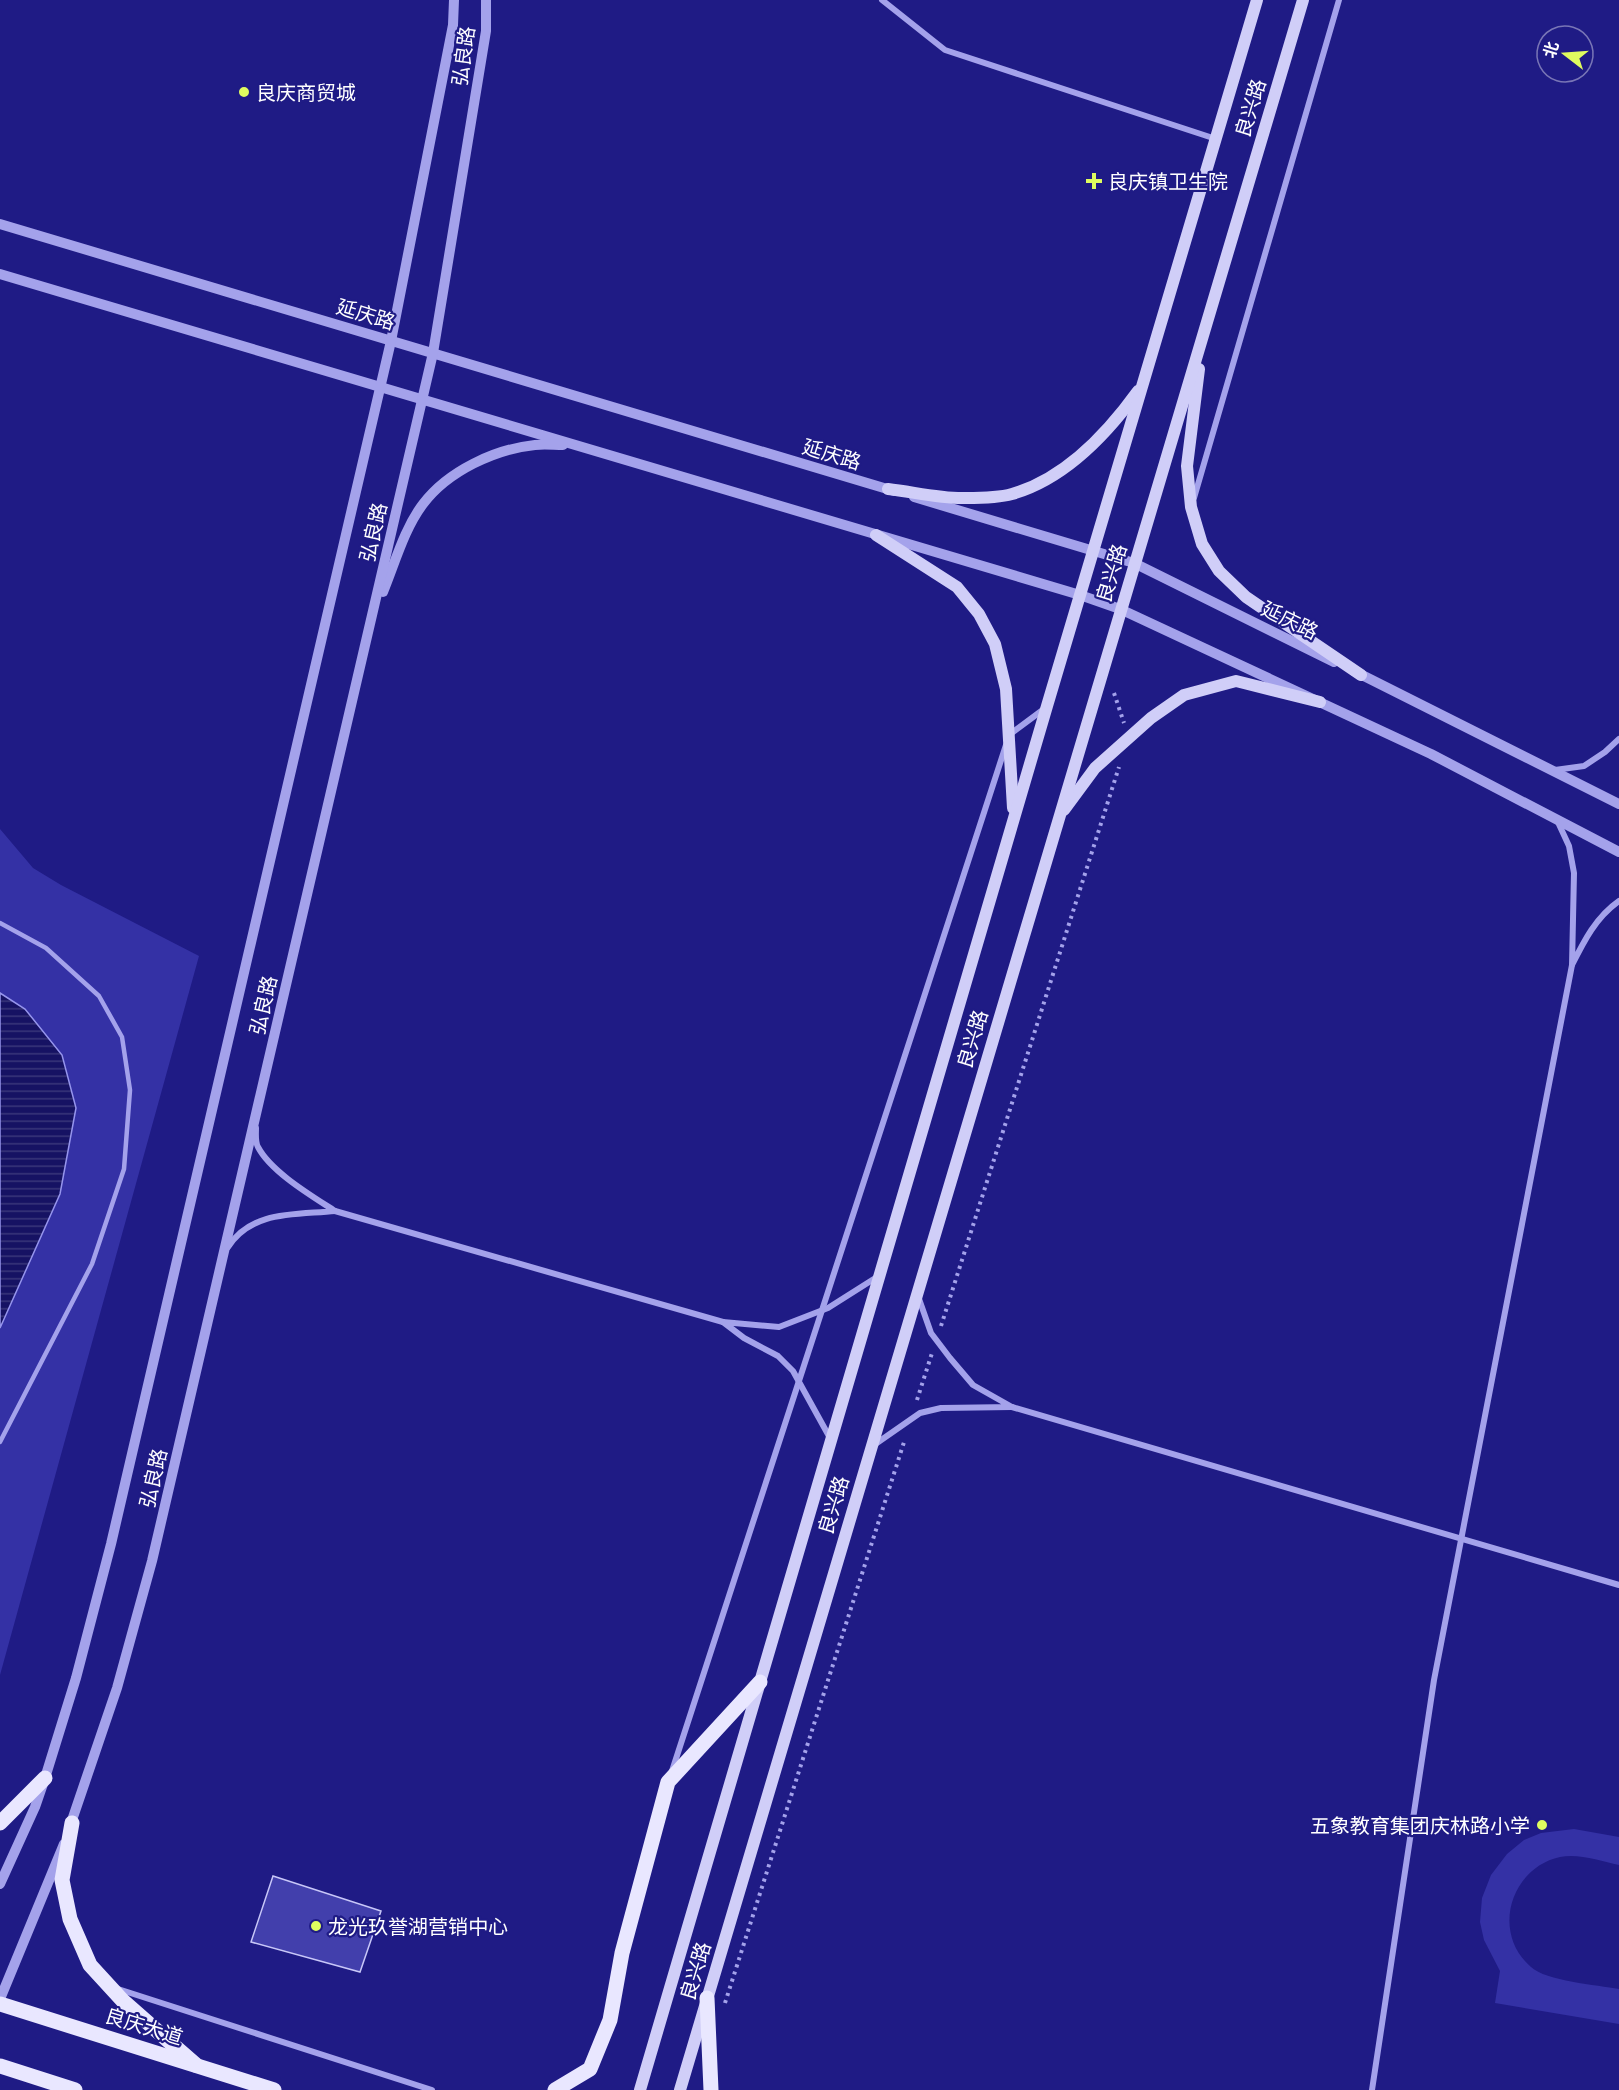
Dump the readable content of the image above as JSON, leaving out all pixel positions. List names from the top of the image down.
{
  "streets": {
    "main road": ["良兴路", "良庆大道"],
    "street": ["弘良路", "延庆路"]
  },
  "crossings": [
    ["弘良路", "延庆路"],
    ["良兴路", "延庆路"]
  ],
  "places": {
    "other": ["良庆商贸城", "五象教育集团庆林路小学", "龙光玖誉湖营销中心"],
    "health": ["良庆镇卫生院"]
  },
  "north": "left"
}
